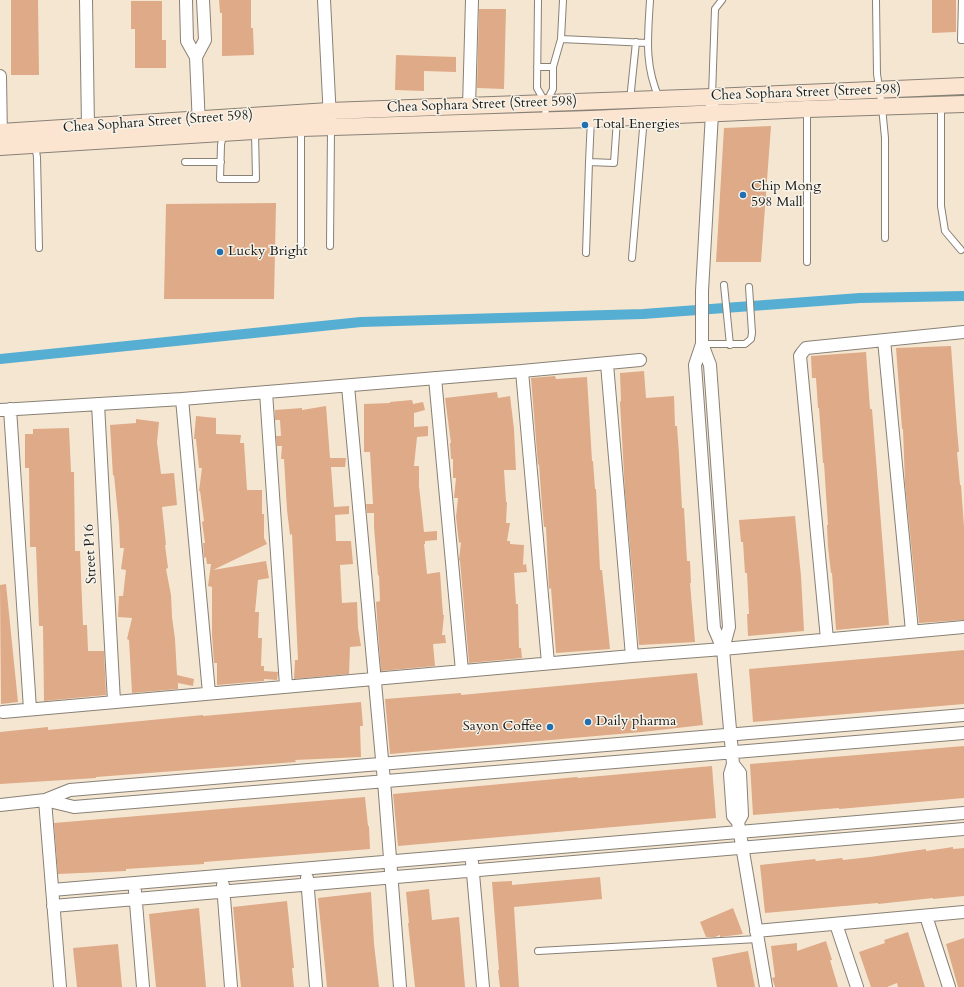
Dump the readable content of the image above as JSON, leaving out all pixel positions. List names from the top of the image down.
{
  "streets": {
    "main road": ["Chea Sophara Street (Street 598)"],
    "street": ["Street P16"]
  },
  "places": [
    "Total Energies",
    "Chip Mong 598 Mall",
    "Lucky Bright",
    "Daily pharma",
    "Sayon Coffee"
  ]
}
